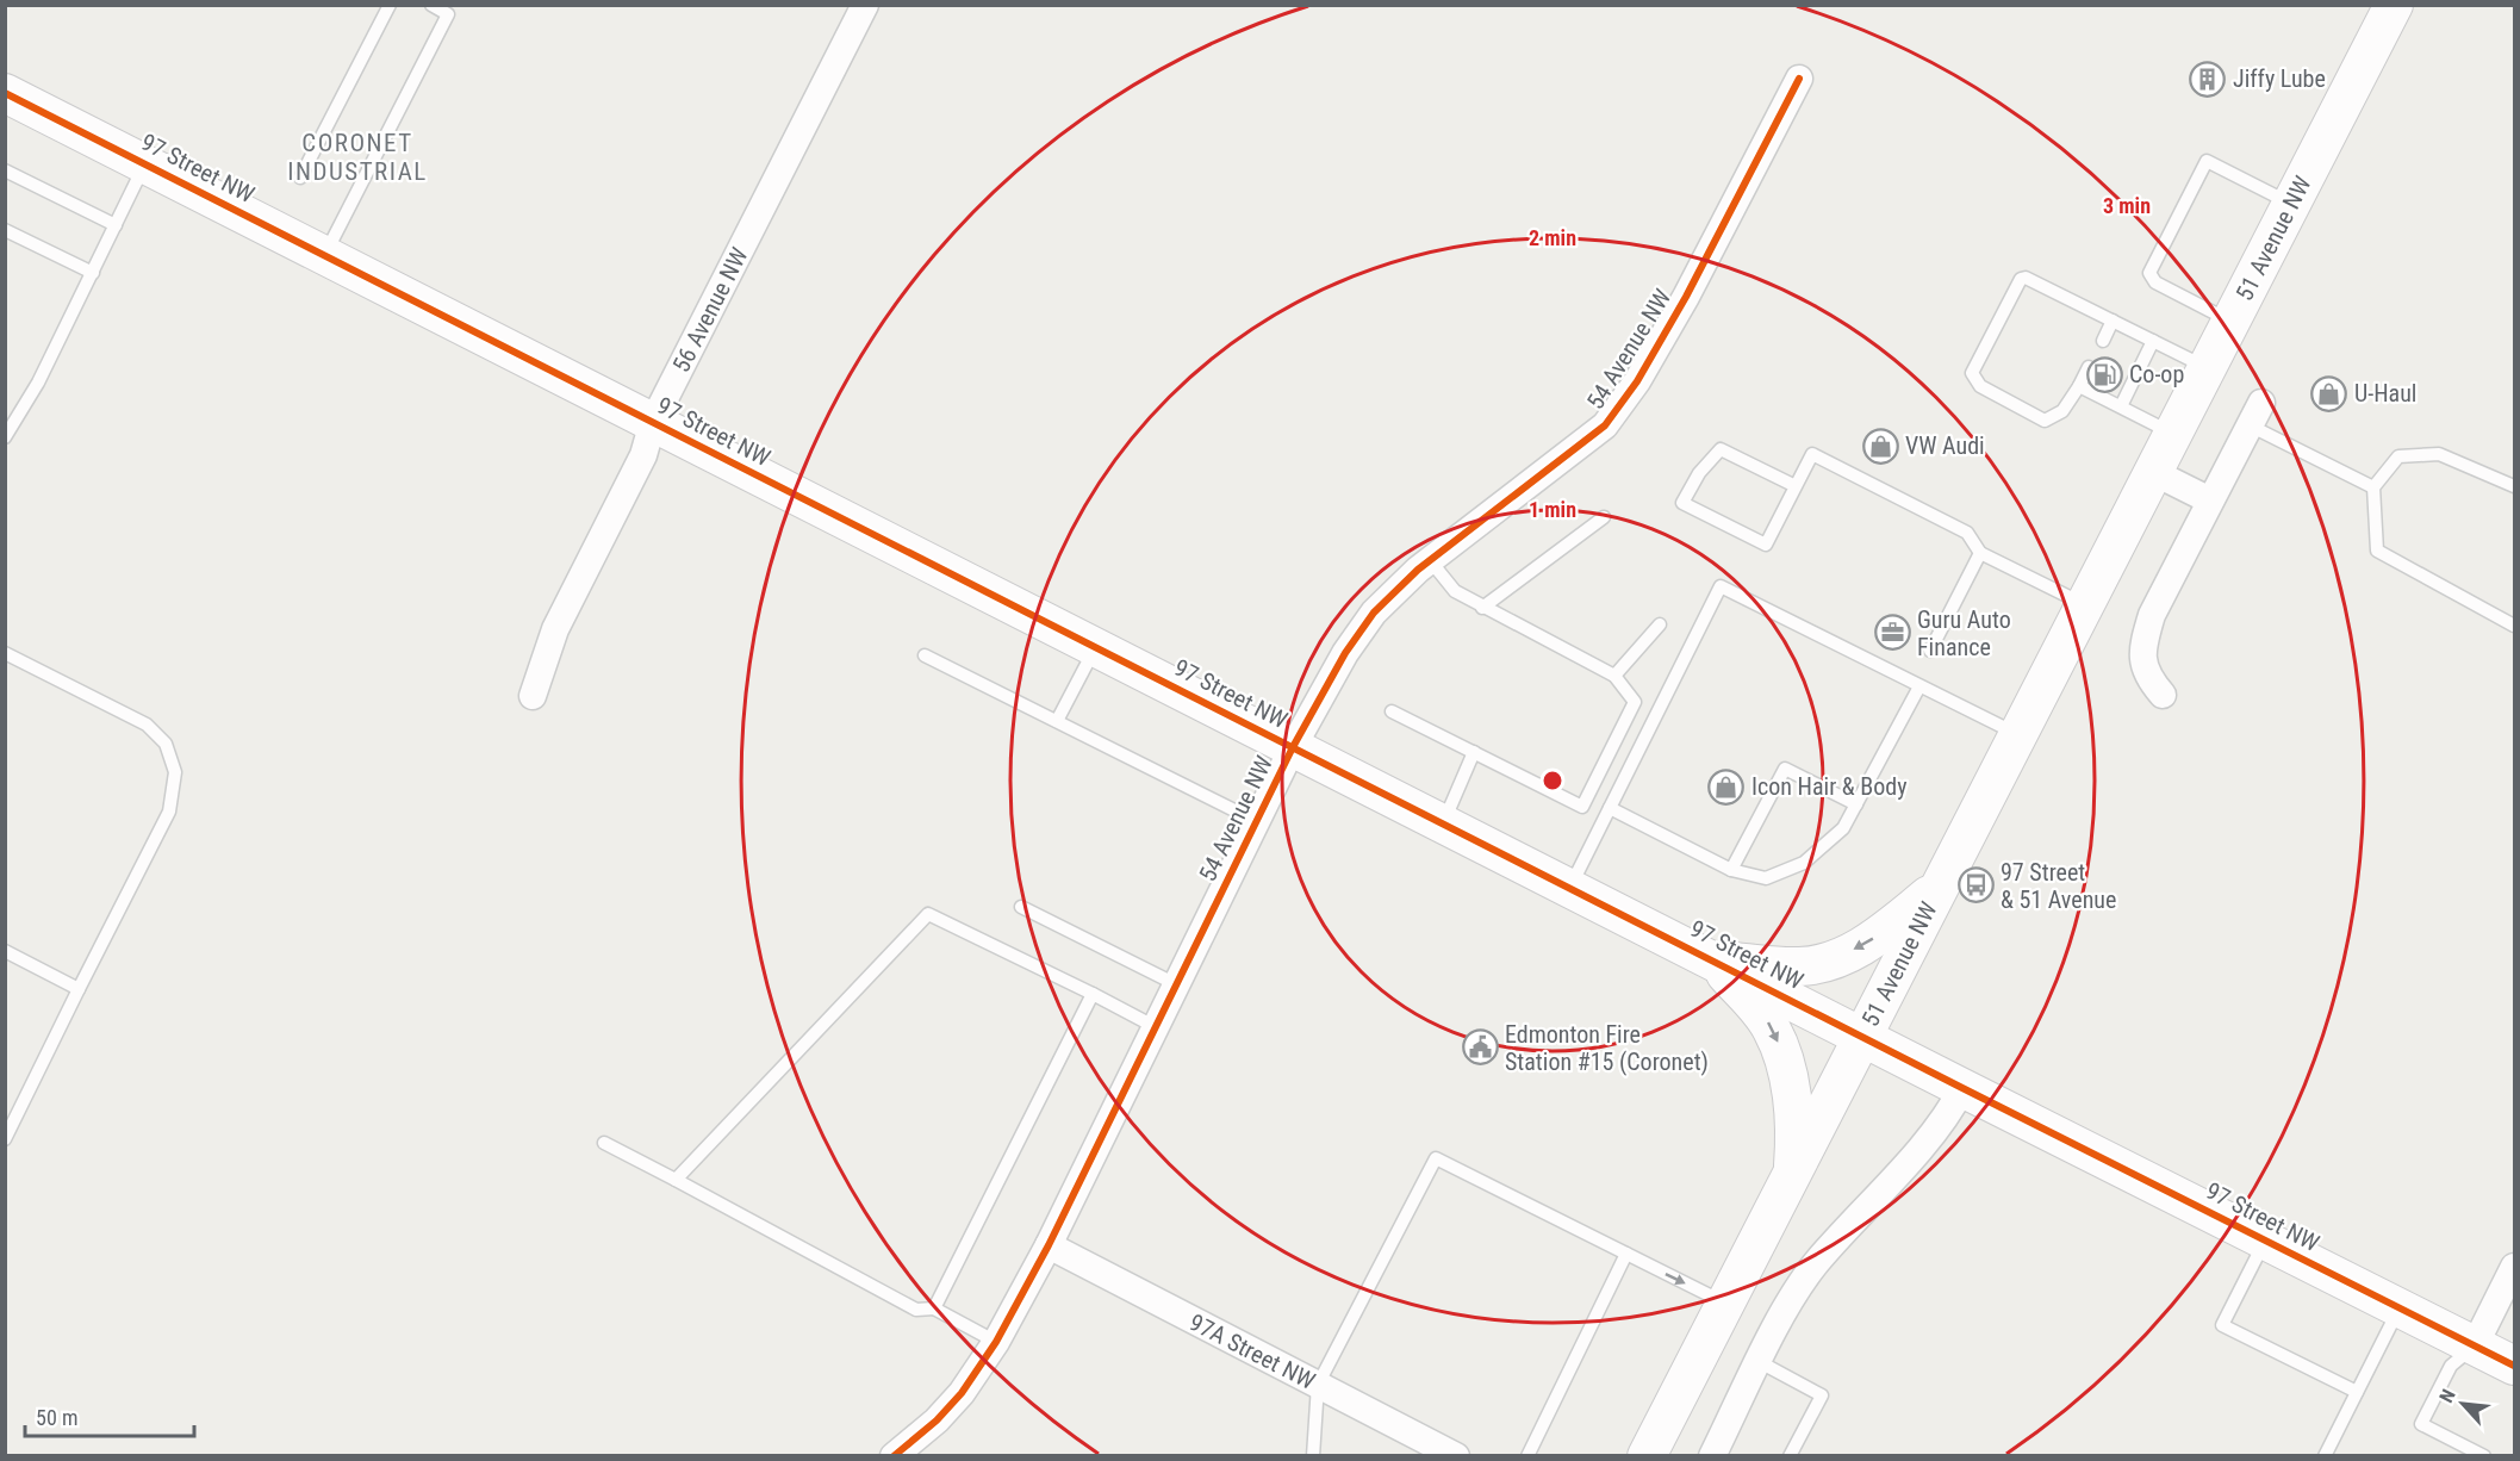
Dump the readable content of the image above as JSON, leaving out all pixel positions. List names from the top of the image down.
{
  "streets": {
    "street": [
      "97 Street NW",
      "51 Avenue NW",
      "56 Avenue NW",
      "54 Avenue NW",
      "97A Street NW"
    ]
  },
  "crossings": [
    ["97 Street NW", "51 Avenue NW"],
    ["97 Street NW", "56 Avenue NW"],
    ["97 Street NW", "54 Avenue NW"],
    ["54 Avenue NW", "97A Street NW"]
  ],
  "districts": ["CORONET INDUSTRIAL"],
  "places": {
    "building": ["Jiffy Lube"],
    "fuel station": ["Co-op"],
    "shop": ["U-Haul", "VW Audi", "Icon Hair & Body"],
    "office": ["Guru Auto Finance"],
    "bus stop": ["97 Street & 51 Avenue"],
    "public building": ["Edmonton Fire Station #15 (Coronet)"]
  },
  "scale_bar": "50 m",
  "north": "top left",
  "rings": ["3 min", "2 min", "1 min"]
}
